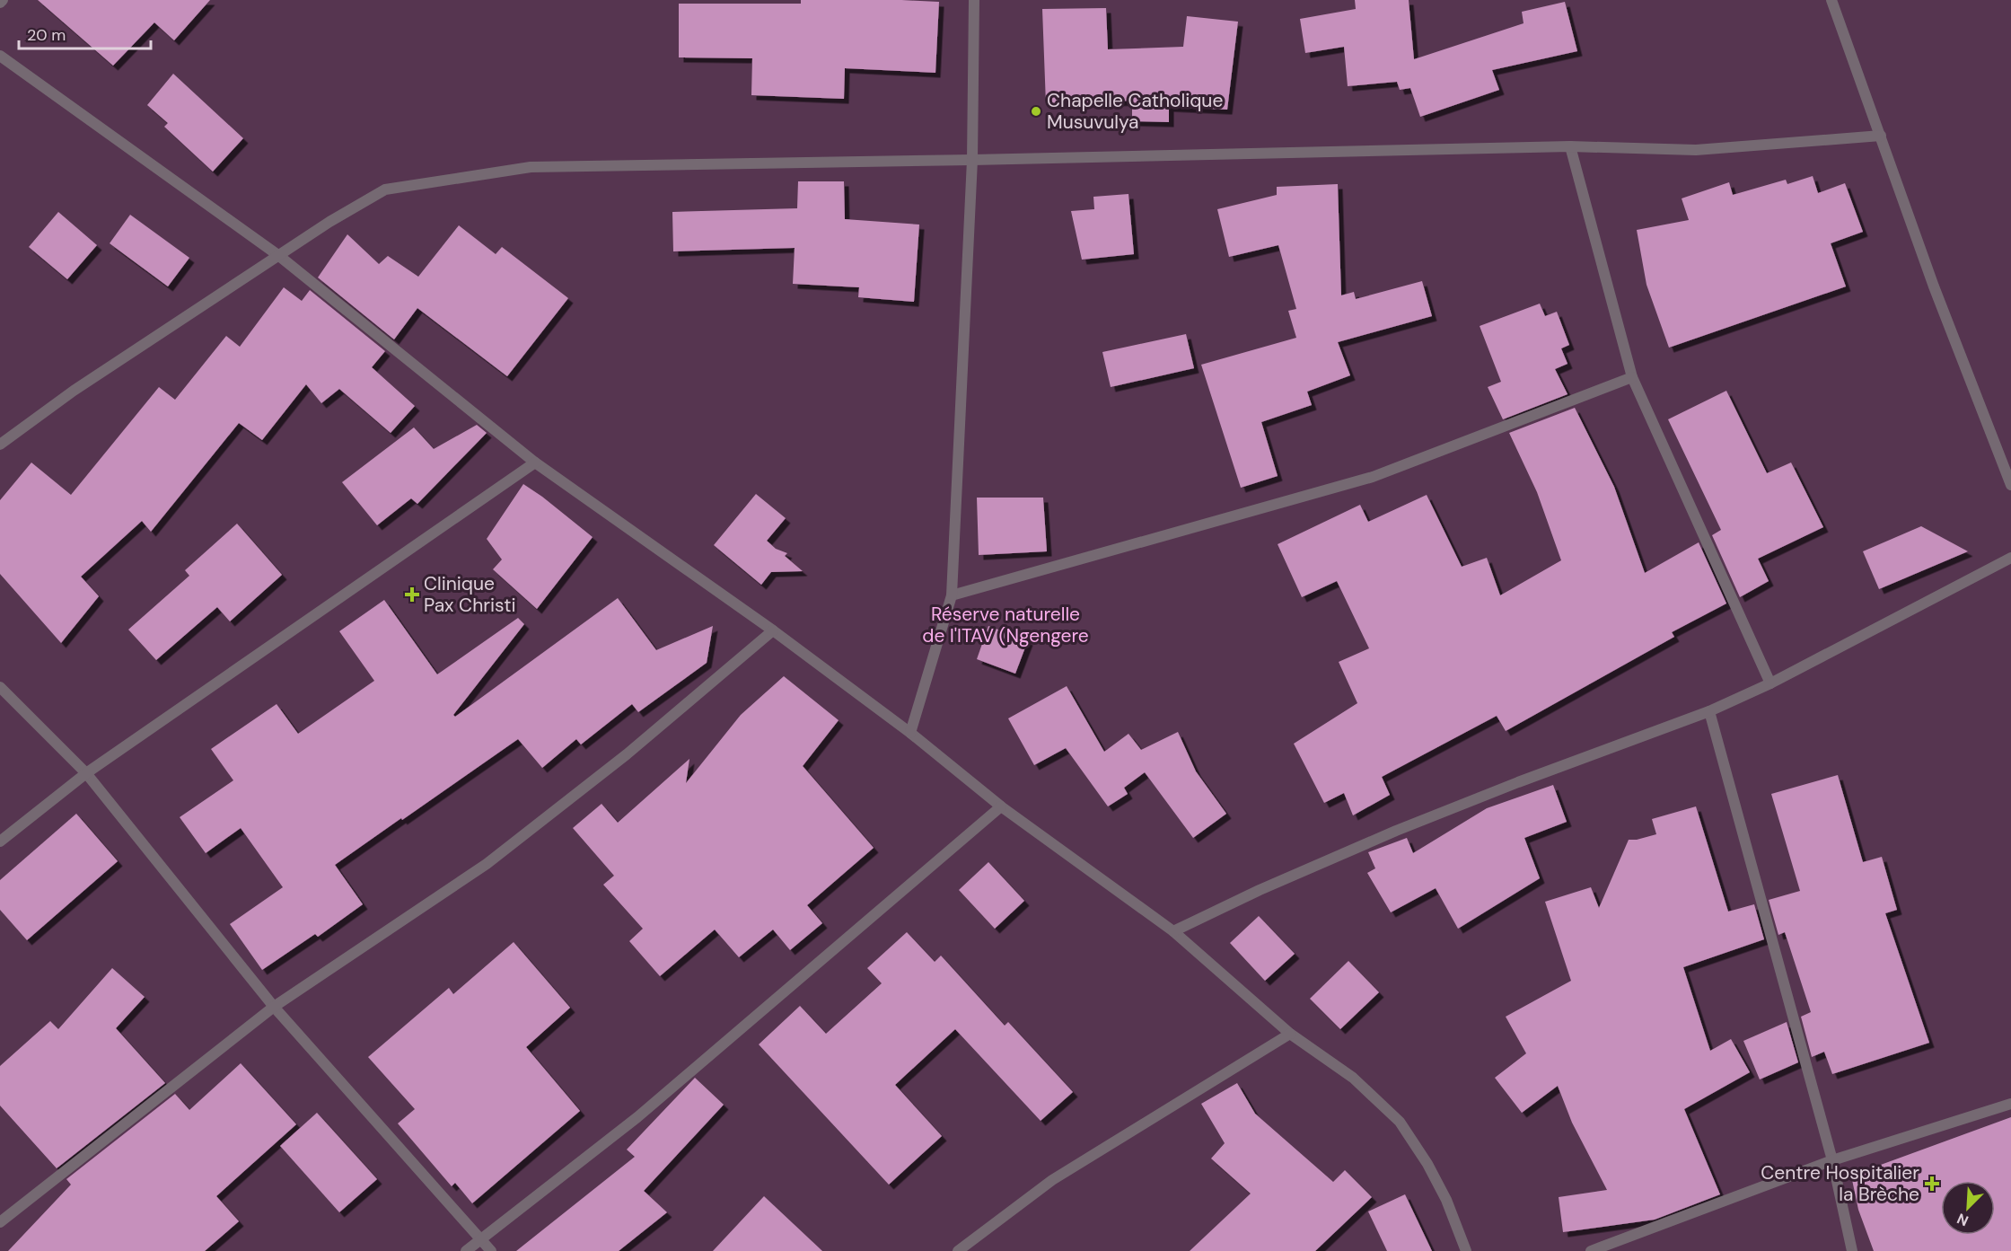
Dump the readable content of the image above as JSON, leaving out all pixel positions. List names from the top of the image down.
{
  "parks": ["Réserve naturelle de l'ITAV (Ngengere"],
  "places": {
    "other": ["Chapelle Catholique Musuvulya"],
    "health": ["Clinique Pax Christi", "Centre Hospitalier la Brèche"]
  },
  "scale_bar": "20 m",
  "north": "bottom left"
}
